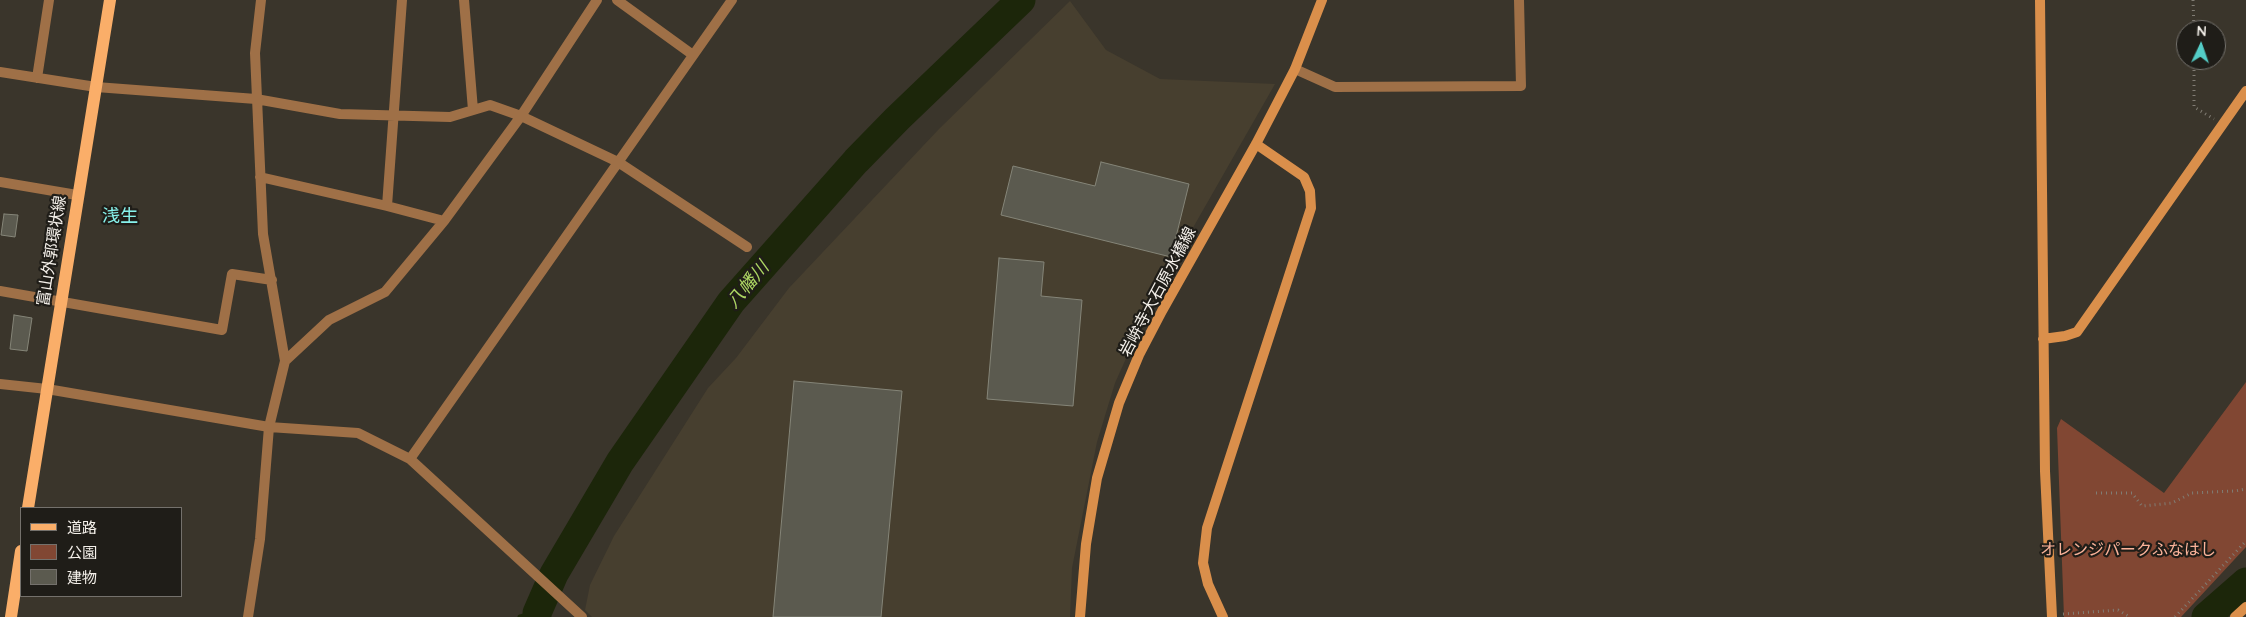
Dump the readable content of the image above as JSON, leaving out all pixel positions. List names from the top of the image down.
{
  "streets": {
    "main road": ["富山外郭環状線"],
    "street": ["岩峅寺大石原水橋線"]
  },
  "districts": ["浅生"],
  "water": ["八幡川"],
  "parks": ["オレンジパークふなはし"],
  "legend": ["道路", "公園", "建物"],
  "north": "top"
}
